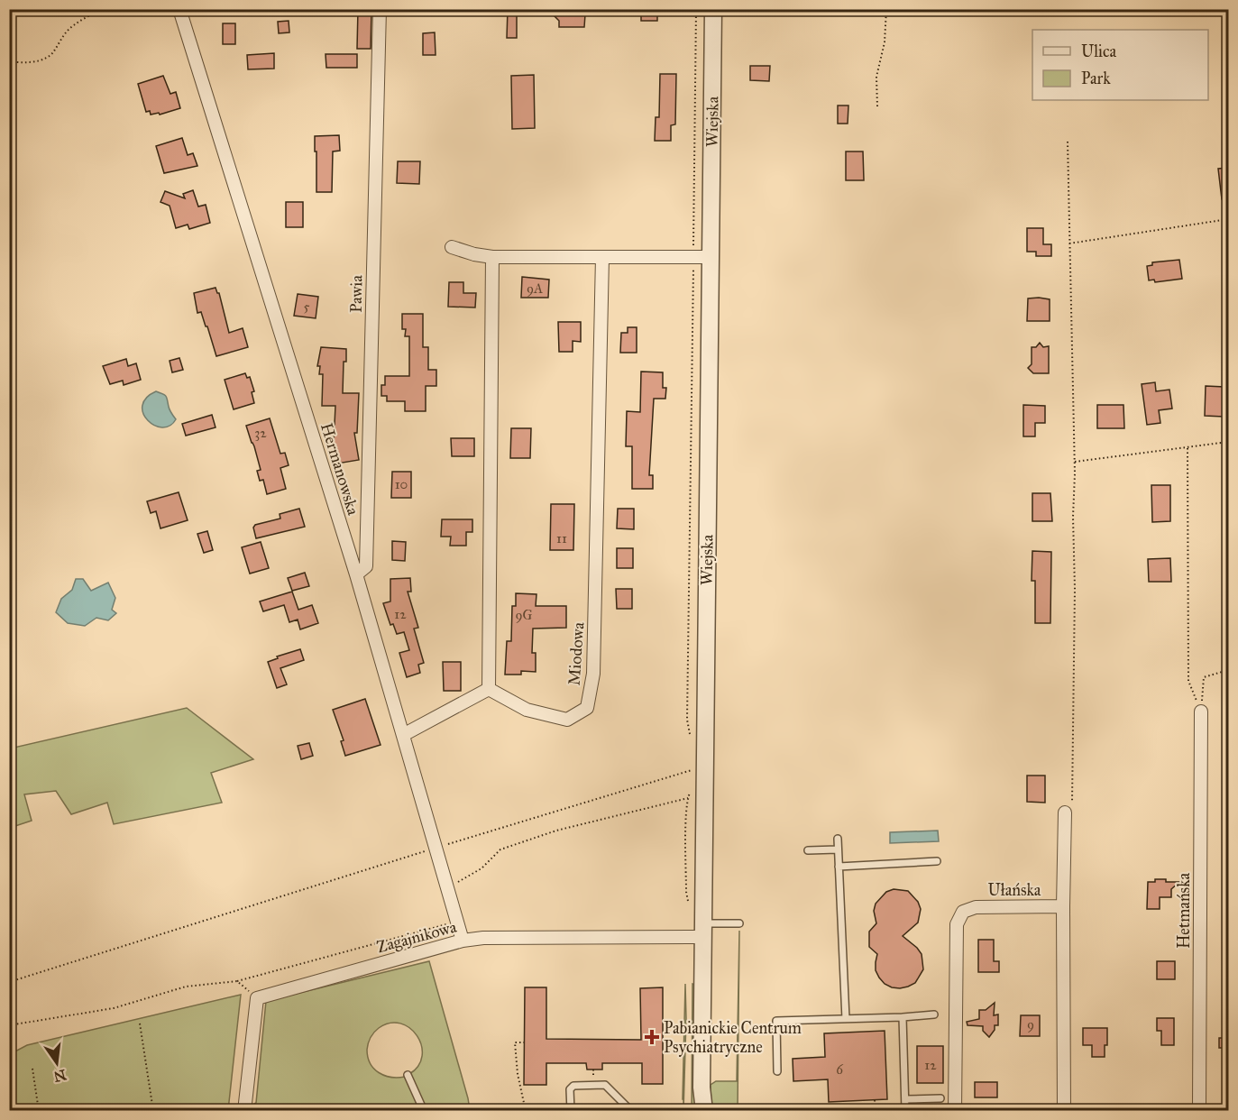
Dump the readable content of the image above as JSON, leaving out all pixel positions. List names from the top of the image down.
{
  "streets": {
    "street": [
      "Wiejska",
      "Pawia",
      "Hermanowska",
      "Miodowa",
      "Ułańska",
      "Hetmańska",
      "Zagajnikowa"
    ]
  },
  "crossings": [
    ["Wiejska", "Zagajnikowa"],
    ["Pawia", "Hermanowska"],
    ["Hermanowska", "Zagajnikowa"]
  ],
  "places": {
    "health": ["Pabianickie Centrum Psychiatryczne"]
  },
  "house_numbers": [
    "9A",
    "5",
    "32",
    "10",
    "11",
    "12",
    "9G",
    "9",
    "12",
    "6"
  ],
  "legend": ["Ulica", "Park"],
  "north": "bottom"
}
